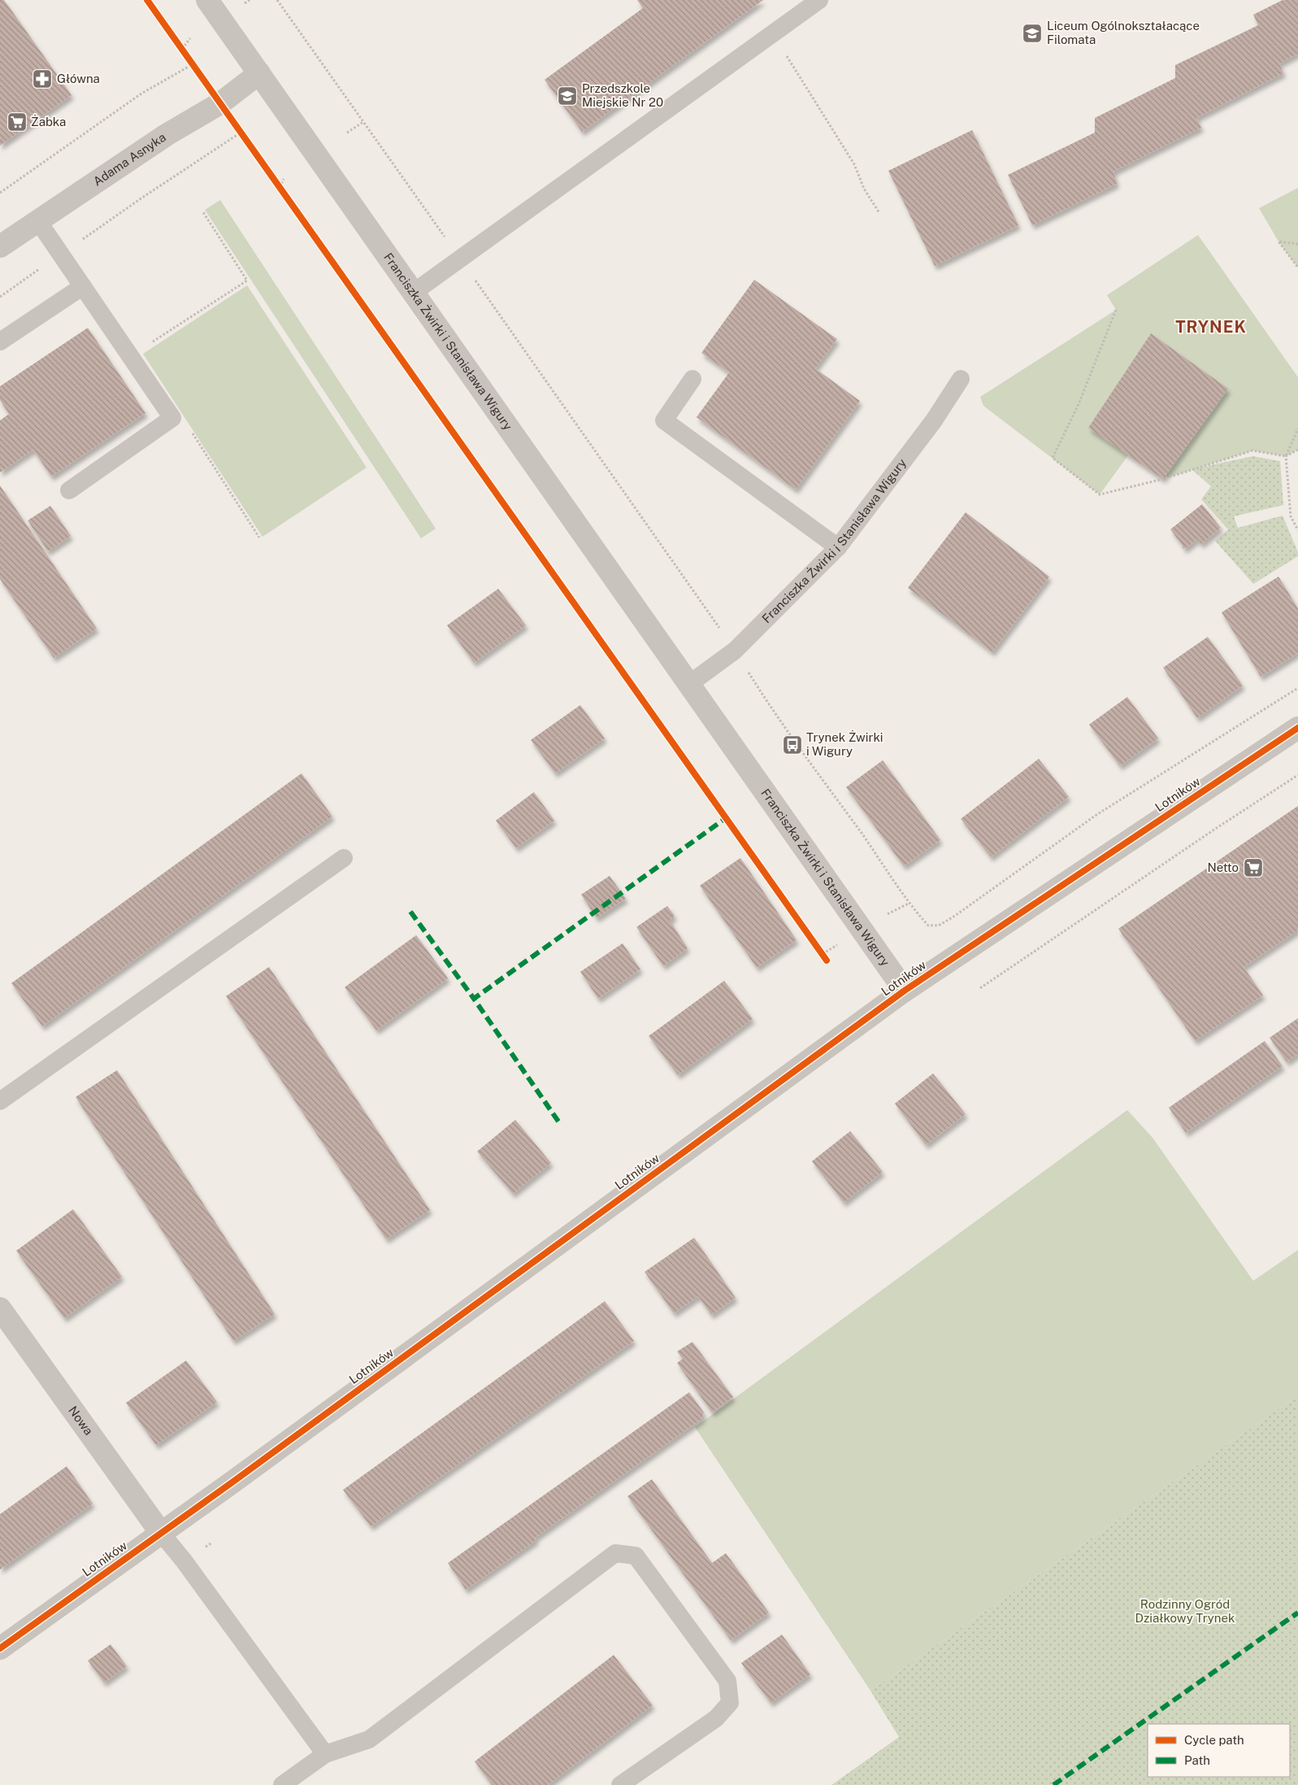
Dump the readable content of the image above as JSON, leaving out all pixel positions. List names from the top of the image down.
{
  "streets": {
    "street": [
      "Adama Asnyka",
      "Franciszka Żwirki i Stanisława Wigury",
      "Lotników",
      "Nowa"
    ]
  },
  "crossings": [
    ["Adama Asnyka", "Franciszka Żwirki i Stanisława Wigury"],
    ["Franciszka Żwirki i Stanisława Wigury", "Lotników"],
    ["Lotników", "Nowa"]
  ],
  "districts": ["TRYNEK"],
  "parks": ["Rodzinny Ogród Działkowy Trynek"],
  "places": {
    "school or university": ["Liceum Ogólnokształacące Filomata", "Przedszkole Miejskie Nr 20"],
    "pharmacy": ["Główna"],
    "supermarket": ["Żabka", "Netto"],
    "bus stop": ["Trynek Żwirki i Wigury"]
  },
  "legend": ["Cycle path", "Path"]
}
